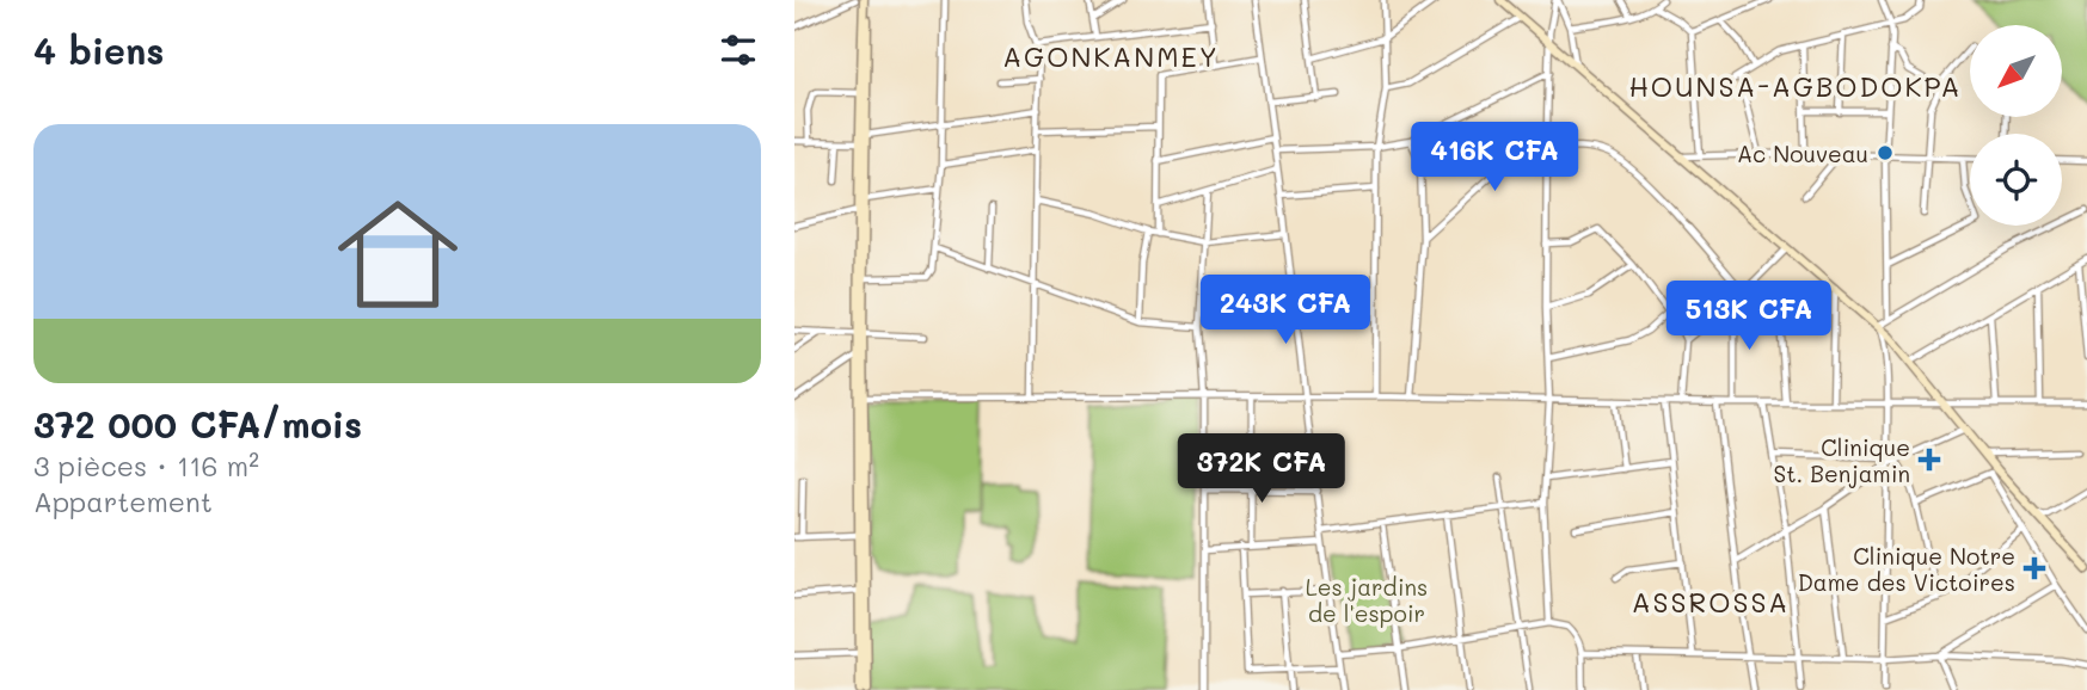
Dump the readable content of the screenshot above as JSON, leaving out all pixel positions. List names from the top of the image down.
{
  "districts": ["AGONKANMEY", "HOUNSA-AGBODOKPA", "ASSROSSA"],
  "parks": ["Les jardins de l'espoir"],
  "places": {
    "other": ["Ac Nouveau"],
    "health": ["Clinique St. Benjamin", "Clinique Notre Dame des Victoires"]
  },
  "north": "bottom left",
  "page": {
    "heading": "4 biens",
    "list": [
      {
        "name": "372 000 CFA/mois",
        "note": "3 pièces · 116 m² · Appartement"
      }
    ],
    "price": [
      "416K CFA",
      "243K CFA",
      "513K CFA",
      "372K CFA"
    ]
  }
}
